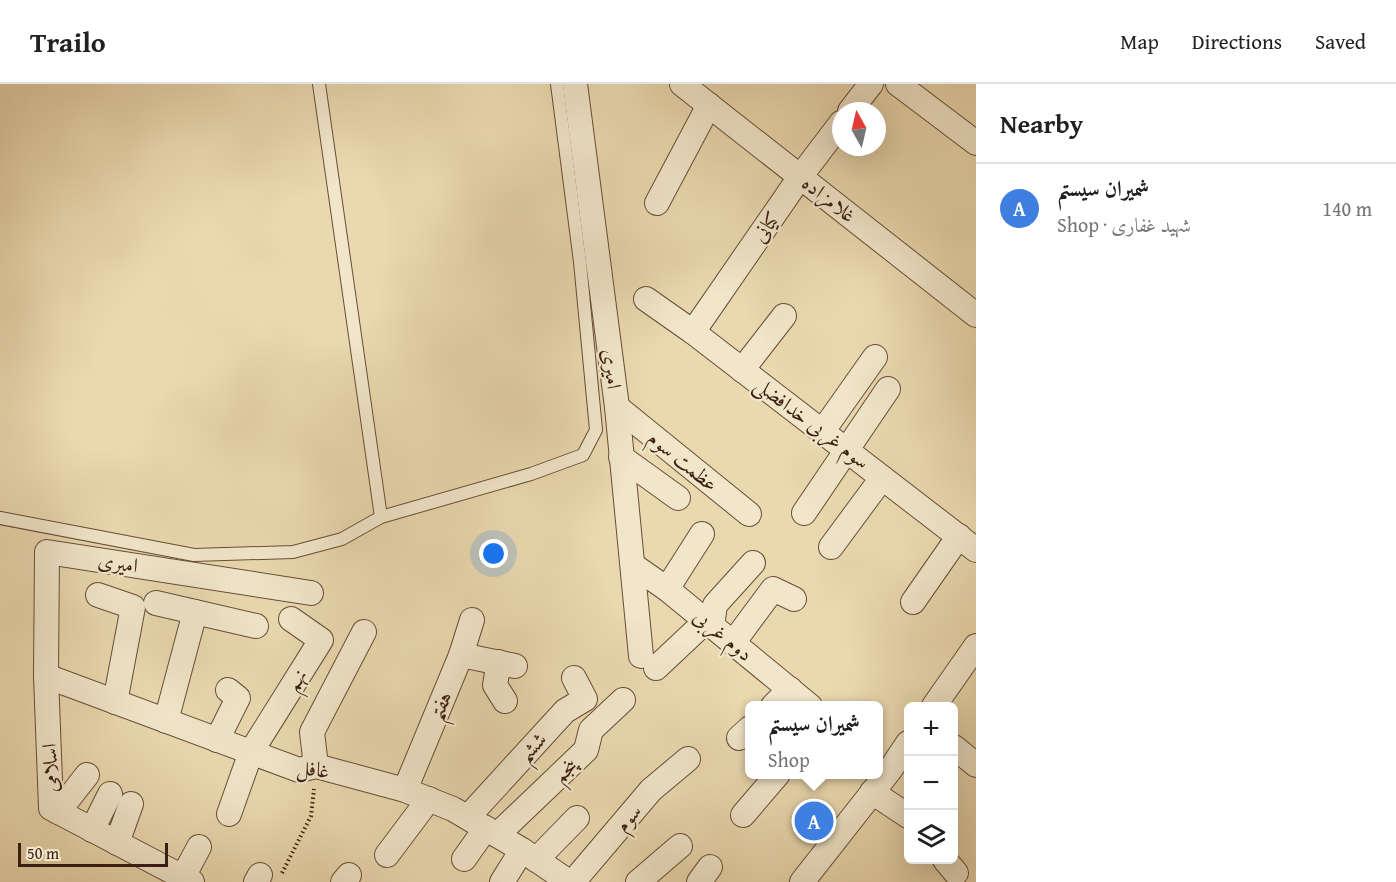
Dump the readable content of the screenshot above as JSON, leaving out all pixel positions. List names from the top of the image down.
{
  "streets": {
    "street": [
      "غلامزاده",
      "کیانی",
      "امیری",
      "سوم غربی خدافضلی",
      "عظمت سوم",
      "دوم غربی",
      "نهم",
      "هفتم",
      "ششم",
      "اسلامی",
      "غافل",
      "پنجم",
      "سوم"
    ]
  },
  "crossings": [
    ["غلامزاده", "کیانی"],
    ["کیانی", "سوم غربی خدافضلی"],
    ["امیری", "عظمت سوم"],
    ["امیری", "دوم غربی"],
    ["امیری", "اسلامی"],
    ["امیری", "غافل"],
    ["نهم", "غافل"],
    ["هفتم", "غافل"],
    ["ششم", "غافل"],
    ["ششم", "پنجم"],
    ["اسلامی", "غافل"],
    ["غافل", "پنجم"],
    ["غافل", "سوم"]
  ],
  "scale_bar": "50 m",
  "north": "top",
  "page": {
    "header": "Trailo",
    "nav": ["Map", "Directions", "Saved"],
    "heading": "Nearby",
    "list": [
      {
        "mark": "A",
        "name": "شمیران سیستم",
        "note": "Shop · شهید غفاری",
        "value": "140 m"
      }
    ],
    "popup": ["شمیران سیستم", "Shop"],
    "map_buttons": ["+", "−"],
    "pins": "A",
    "scale": "50 m"
  }
}
